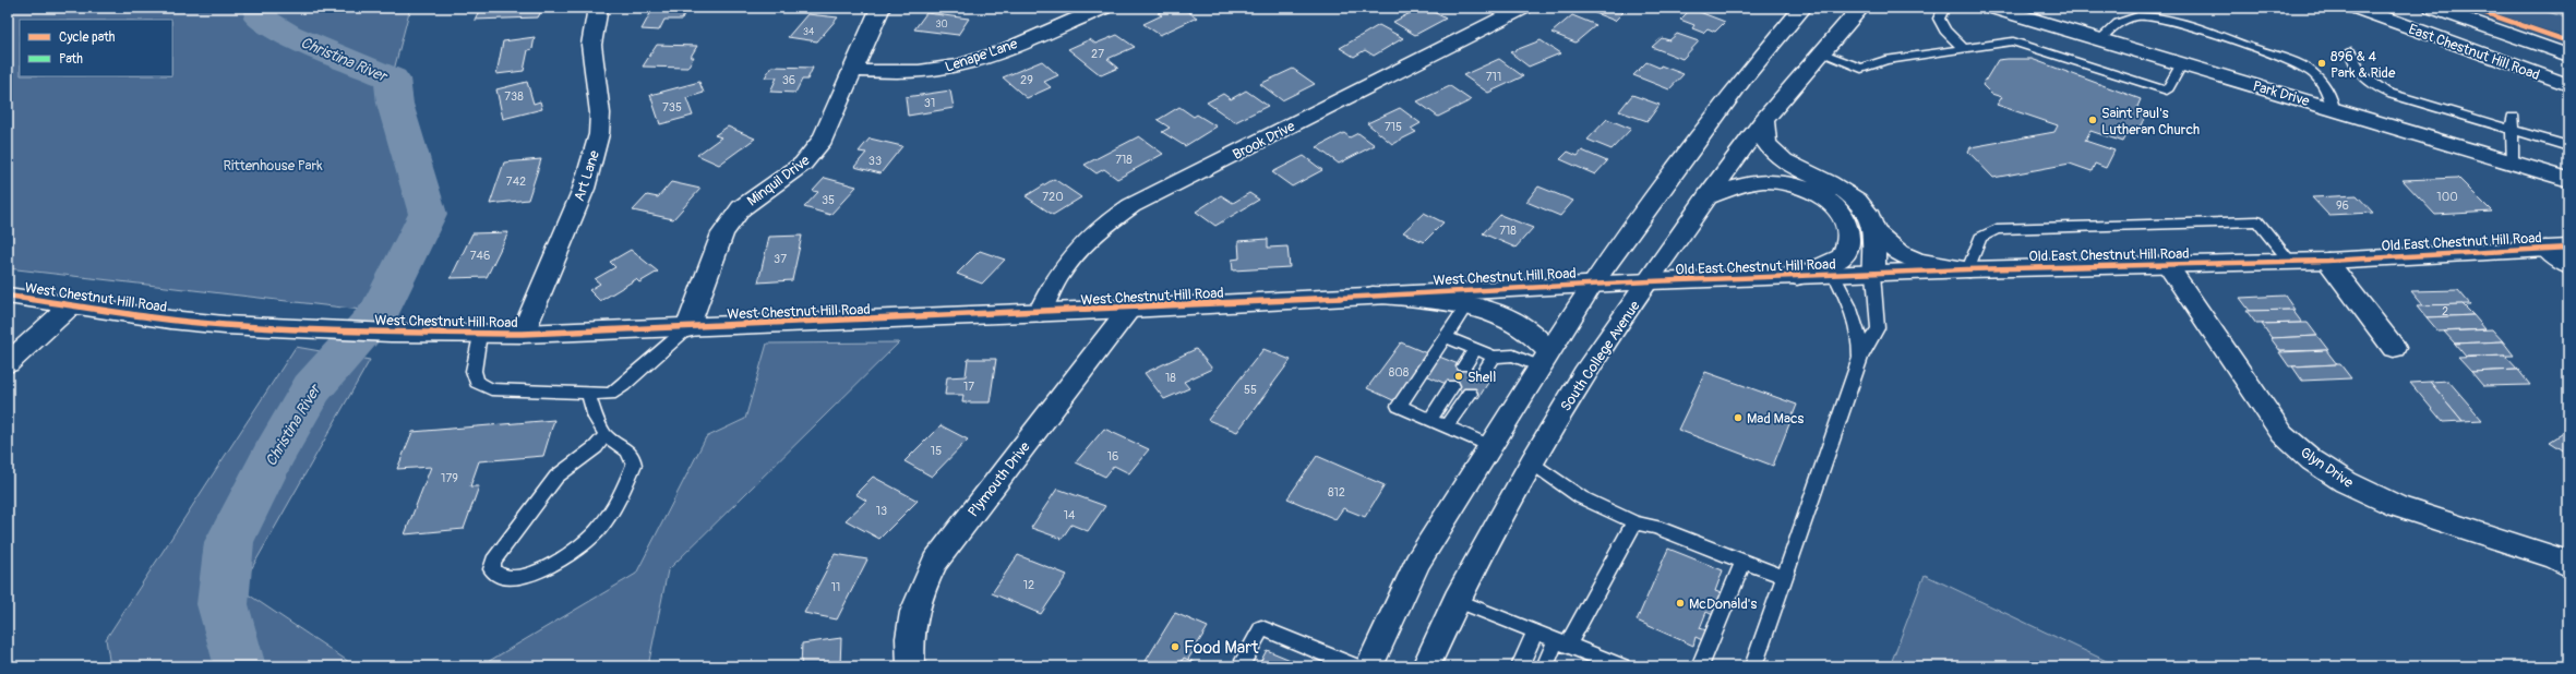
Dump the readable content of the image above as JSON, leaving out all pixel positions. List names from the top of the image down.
{
  "streets": {
    "street": [
      "East Chestnut Hill Road",
      "Lenape Lane",
      "Park Drive",
      "Brook Drive",
      "Art Lane",
      "Minquil Drive",
      "Old East Chestnut Hill Road",
      "West Chestnut Hill Road",
      "South College Avenue",
      "Glyn Drive",
      "Plymouth Drive"
    ]
  },
  "crossings": [
    ["Lenape Lane", "Minquil Drive"],
    ["Brook Drive", "West Chestnut Hill Road"],
    ["Art Lane", "West Chestnut Hill Road"],
    ["Minquil Drive", "West Chestnut Hill Road"],
    ["Old East Chestnut Hill Road", "West Chestnut Hill Road"],
    ["Old East Chestnut Hill Road", "South College Avenue"],
    ["Old East Chestnut Hill Road", "Glyn Drive"],
    ["West Chestnut Hill Road", "Plymouth Drive"]
  ],
  "water": ["Christina River"],
  "parks": ["Rittenhouse Park"],
  "places": [
    "896 & 4 Park & Ride",
    "Saint Paul's Lutheran Church",
    "Shell",
    "Mad Macs",
    "McDonald's",
    "Food Mart"
  ],
  "house_numbers": [
    "30",
    "34",
    "27",
    "711",
    "36",
    "29",
    "738",
    "31",
    "735",
    "715",
    "718",
    "33",
    "742",
    "720",
    "100",
    "35",
    "96",
    "718",
    "746",
    "37",
    "2",
    "808",
    "18",
    "17",
    "55",
    "15",
    "16",
    "179",
    "812",
    "13",
    "14",
    "12",
    "11"
  ],
  "legend": ["Cycle path", "Path"]
}
